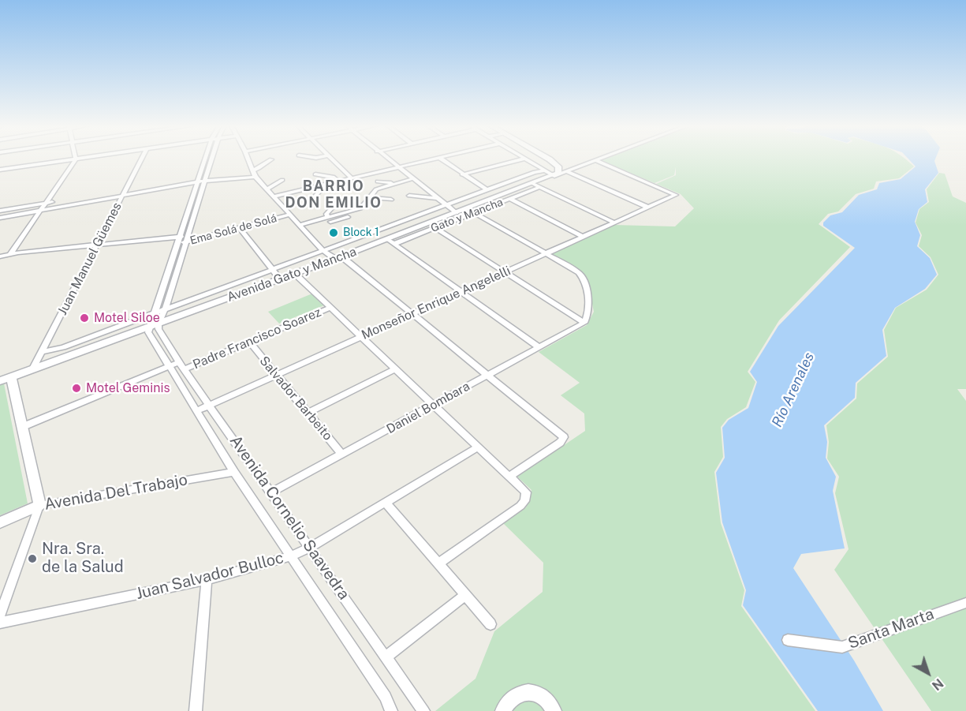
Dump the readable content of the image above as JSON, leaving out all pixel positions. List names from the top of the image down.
{
  "streets": {
    "street": [
      "Gato y Mancha",
      "Ema Solá de Solá",
      "Juan Manuel Güemes",
      "Avenida Gato y Mancha",
      "Monseñor Enrique Angelelli",
      "Padre Francisco Soarez",
      "Salvador Barbeito",
      "Daniel Bombara",
      "Avenida Del Trabajo",
      "Avenida Cornelio Saavedra",
      "Juan Salvador Bulloc",
      "Santa Marta"
    ]
  },
  "crossings": [
    ["Gato y Mancha", "Avenida Gato y Mancha"],
    ["Ema Solá de Solá", "Juan Manuel Güemes"],
    ["Juan Manuel Güemes", "Avenida Gato y Mancha"],
    ["Avenida Gato y Mancha", "Monseñor Enrique Angelelli"],
    ["Avenida Gato y Mancha", "Avenida Cornelio Saavedra"],
    ["Monseñor Enrique Angelelli", "Salvador Barbeito"],
    ["Monseñor Enrique Angelelli", "Avenida Cornelio Saavedra"],
    ["Padre Francisco Soarez", "Salvador Barbeito"],
    ["Padre Francisco Soarez", "Avenida Cornelio Saavedra"],
    ["Salvador Barbeito", "Daniel Bombara"],
    ["Daniel Bombara", "Avenida Cornelio Saavedra"],
    ["Avenida Del Trabajo", "Avenida Cornelio Saavedra"],
    ["Avenida Cornelio Saavedra", "Juan Salvador Bulloc"]
  ],
  "districts": ["BARRIO DON EMILIO"],
  "water": ["Río Arenales"],
  "places": [
    "Block 1",
    "Motel Siloe",
    "Motel Geminis",
    "Nra. Sra. de la Salud"
  ],
  "north": "bottom right"
}
